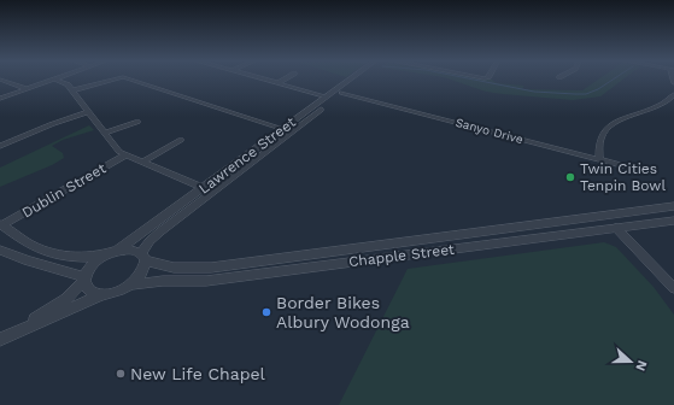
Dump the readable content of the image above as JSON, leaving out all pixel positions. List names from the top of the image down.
{
  "streets": {
    "street": [
      "Sanyo Drive",
      "Lawrence Street",
      "Dublin Street",
      "Chapple Street"
    ]
  },
  "crossings": [
    ["Sanyo Drive", "Lawrence Street"],
    ["Lawrence Street", "Chapple Street"]
  ],
  "places": ["Twin Cities Tenpin Bowl", "Border Bikes Albury Wodonga", "New Life Chapel"],
  "north": "right"
}
